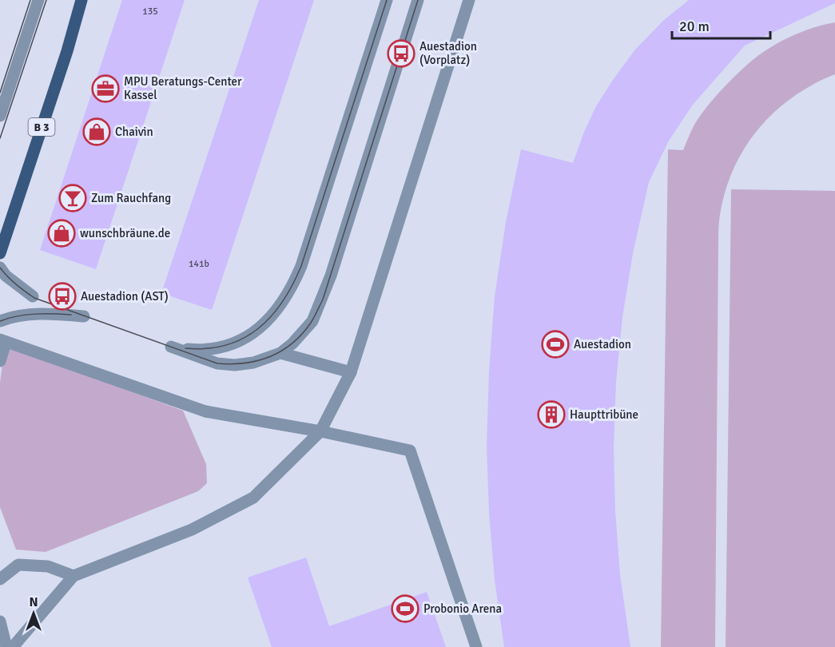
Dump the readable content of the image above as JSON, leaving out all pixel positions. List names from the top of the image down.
{
  "streets": {
    "main road": ["B 3"]
  },
  "places": {
    "bus stop": ["Auestadion (Vorplatz)", "Auestadion (AST)"],
    "office": ["MPU Beratungs-Center Kassel"],
    "shop": ["Chaivin", "wunschbräune.de"],
    "bar": ["Zum Rauchfang"],
    "sports": ["Auestadion", "Probonio Arena"],
    "building": ["Haupttribüne"]
  },
  "house_numbers": ["135", "141b"],
  "scale_bar": "20 m",
  "north": "top"
}
